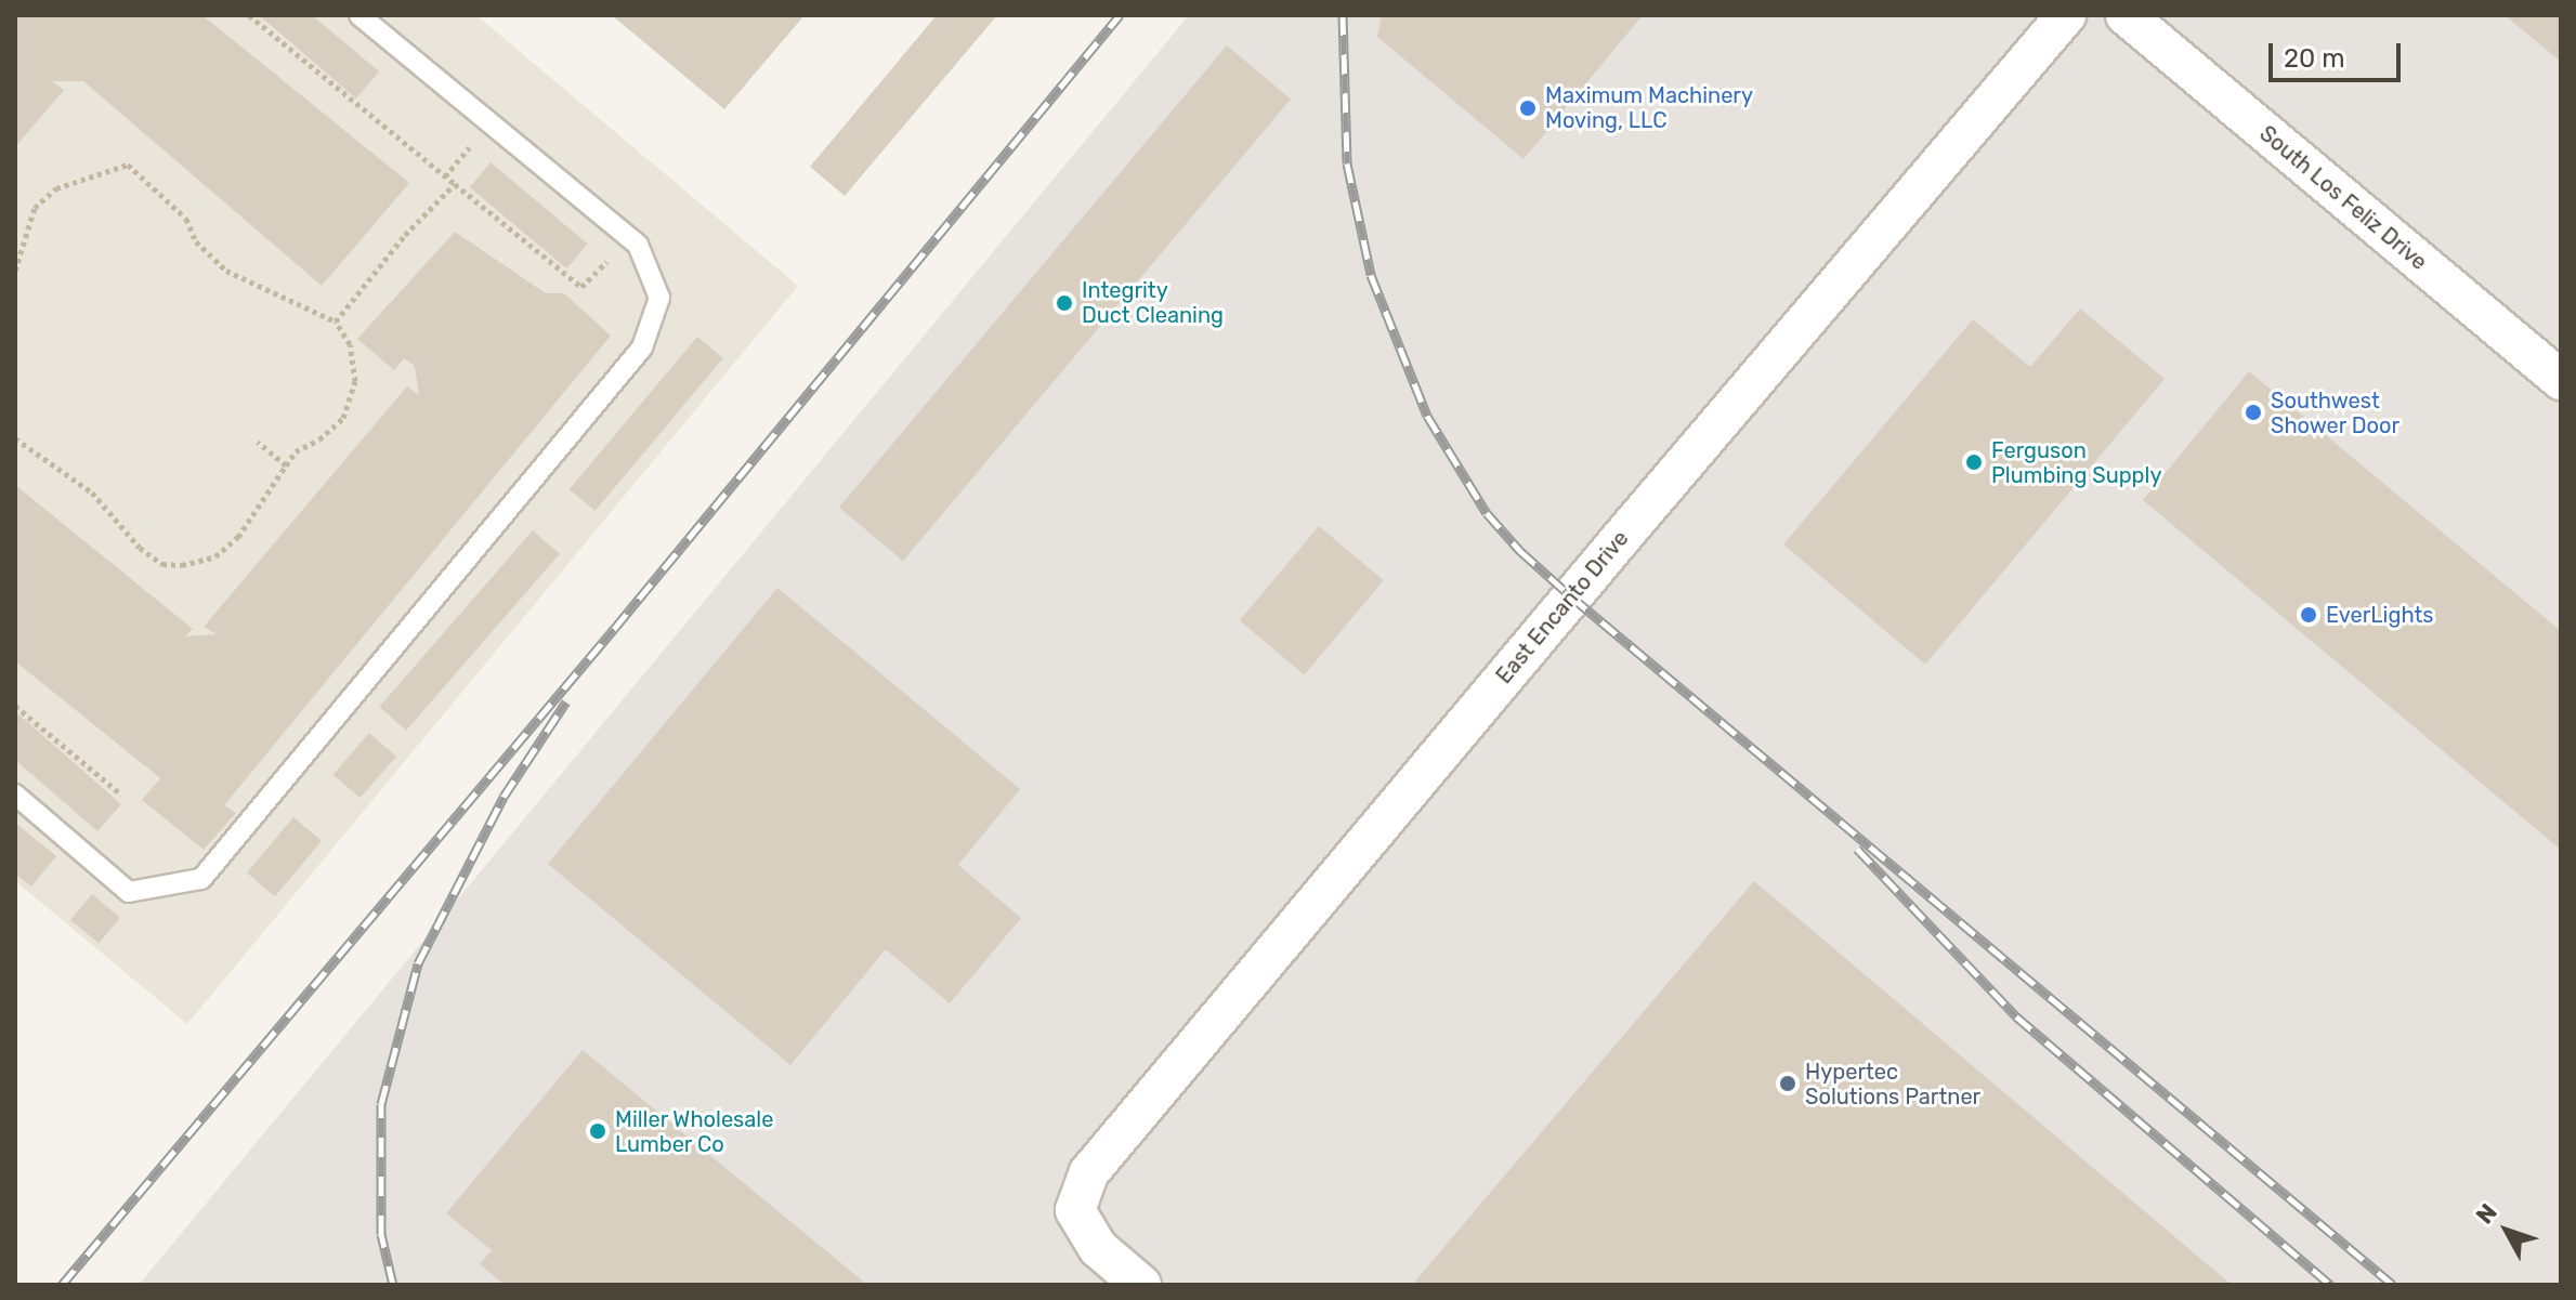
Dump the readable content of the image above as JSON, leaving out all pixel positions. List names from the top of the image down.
{
  "streets": {
    "street": ["South Los Feliz Drive", "East Encanto Drive"]
  },
  "places": [
    "Maximum Machinery Moving, LLC",
    "Integrity Duct Cleaning",
    "Southwest Shower Door",
    "Ferguson Plumbing Supply",
    "EverLights",
    "Hypertec Solutions Partner",
    "Miller Wholesale Lumber Co"
  ],
  "scale_bar": "20 m",
  "north": "top left"
}
